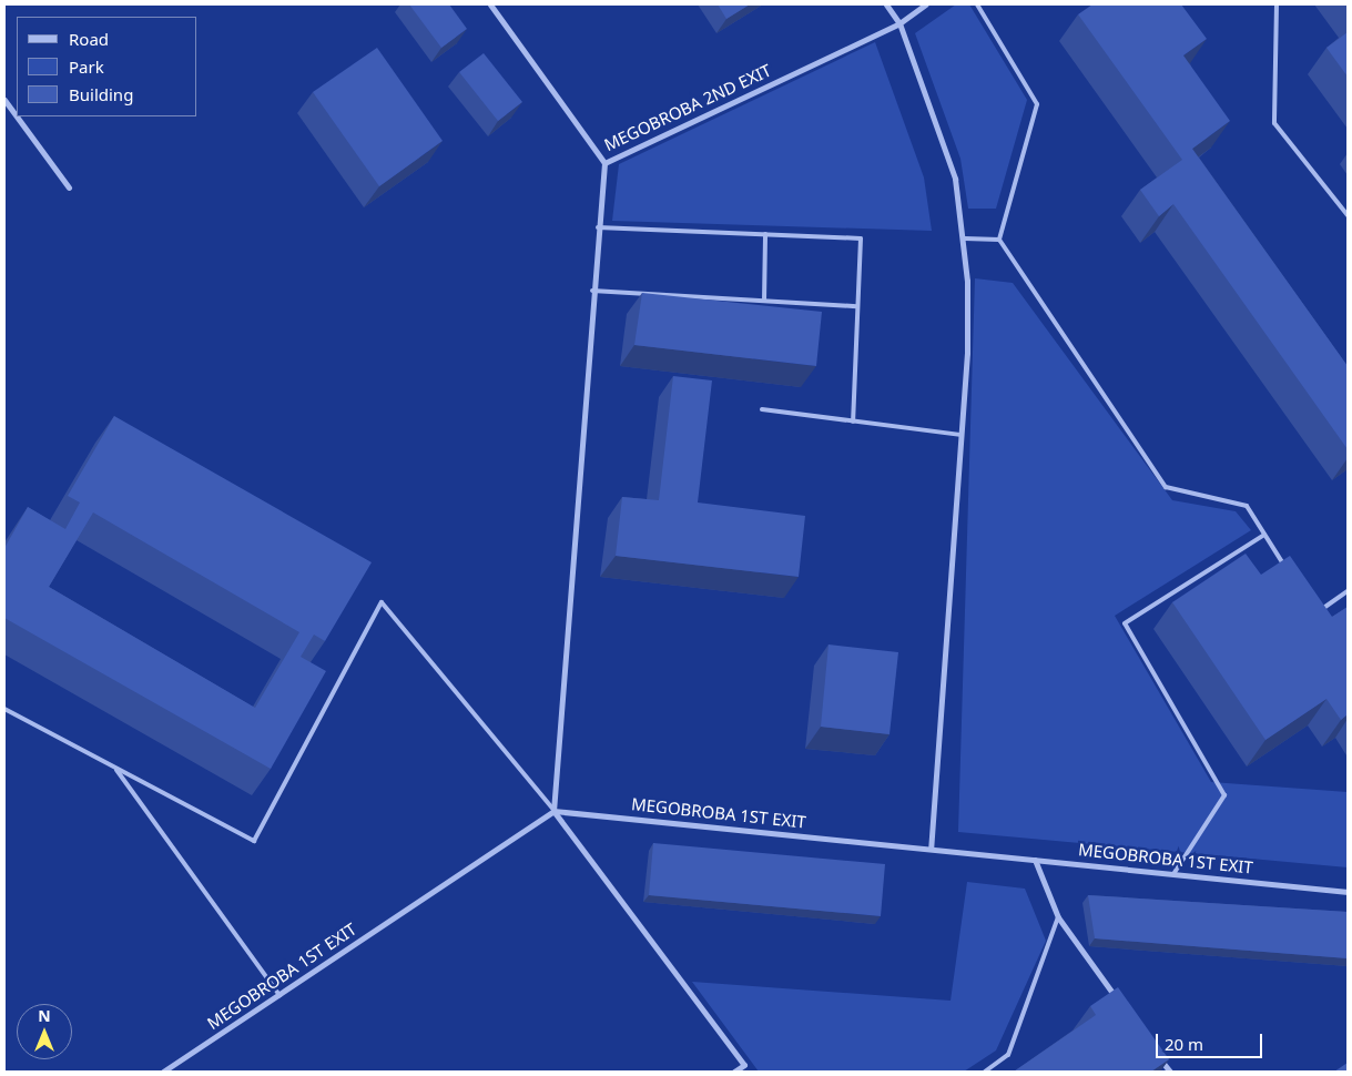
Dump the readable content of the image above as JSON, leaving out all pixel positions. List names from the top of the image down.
{
  "streets": {
    "street": ["MEGOBROBA 2ND EXIT", "MEGOBROBA 1ST EXIT"]
  },
  "legend": ["Road", "Park", "Building"],
  "scale_bar": "20 m",
  "north": "top"
}
